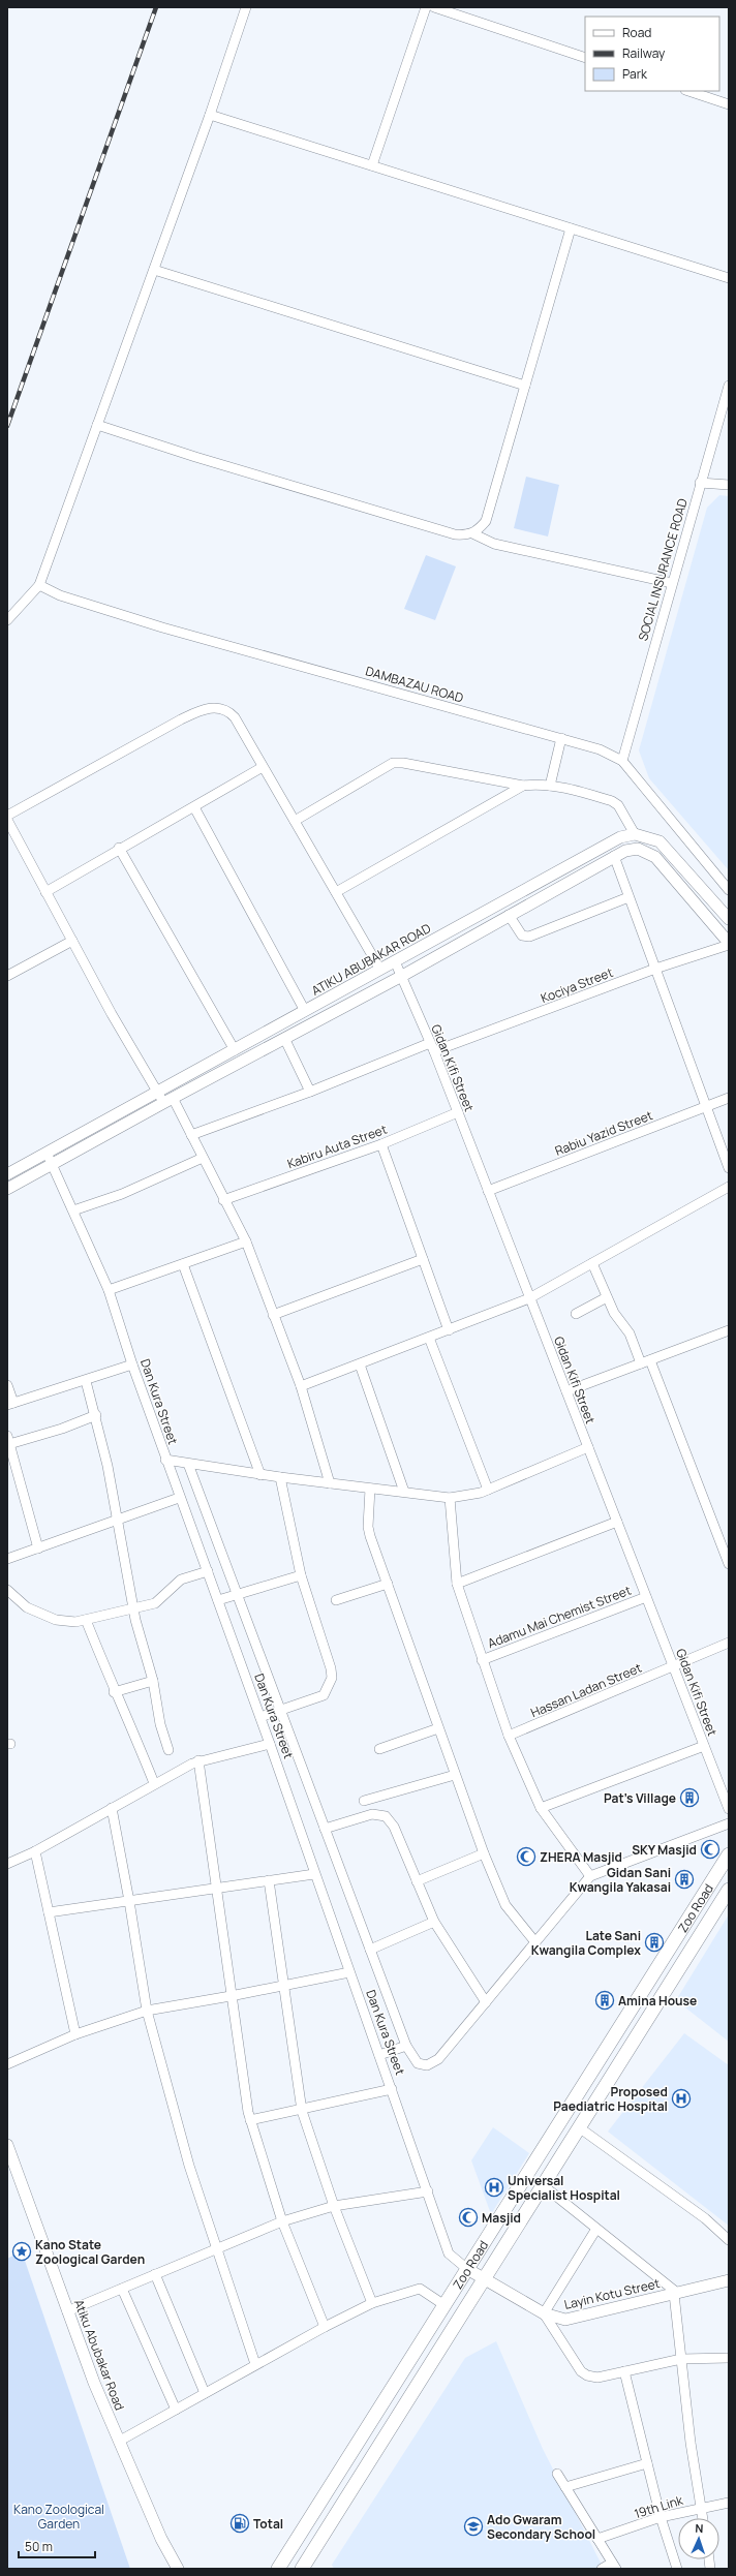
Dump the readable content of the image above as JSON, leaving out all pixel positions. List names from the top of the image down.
{
  "streets": {
    "main road": ["Zoo Road"],
    "street": [
      "SOCIAL INSURANCE ROAD",
      "DAMBAZAU ROAD",
      "ATIKU ABUBAKAR ROAD",
      "Kociya Street",
      "Gidan Kifi Street",
      "Rabiu Yazid Street",
      "Kabiru Auta Street",
      "Dan Kura Street",
      "Adamu Mai Chemist Street",
      "Hassan Ladan Street",
      "Layin Kotu Street",
      "Atiku Abubakar Road",
      "19th Link"
    ]
  },
  "crossings": [
    ["SOCIAL INSURANCE ROAD", "DAMBAZAU ROAD"],
    ["ATIKU ABUBAKAR ROAD", "Gidan Kifi Street"],
    ["ATIKU ABUBAKAR ROAD", "Dan Kura Street"],
    ["Kociya Street", "Gidan Kifi Street"],
    ["Gidan Kifi Street", "Rabiu Yazid Street"],
    ["Gidan Kifi Street", "Kabiru Auta Street"],
    ["Gidan Kifi Street", "Adamu Mai Chemist Street"],
    ["Gidan Kifi Street", "Hassan Ladan Street"],
    ["Dan Kura Street", "Zoo Road"],
    ["Dan Kura Street", "Layin Kotu Street"],
    ["Zoo Road", "Layin Kotu Street"]
  ],
  "parks": ["Kano Zoological Garden"],
  "places": {
    "building": [
      "Pat's Village",
      "Gidan Sani Kwangila Yakasai",
      "Late Sani Kwangila Complex",
      "Amina House"
    ],
    "mosque": ["SKY Masjid", "ZHERA Masjid", "Masjid"],
    "hospital": ["Proposed Paediatric Hospital", "Universal Specialist Hospital"],
    "place": ["Kano State Zoological Garden"],
    "fuel station": ["Total"],
    "school or university": ["Ado Gwaram Secondary School"]
  },
  "legend": ["Road", "Railway", "Park"],
  "scale_bar": "50 m",
  "north": "top"
}
